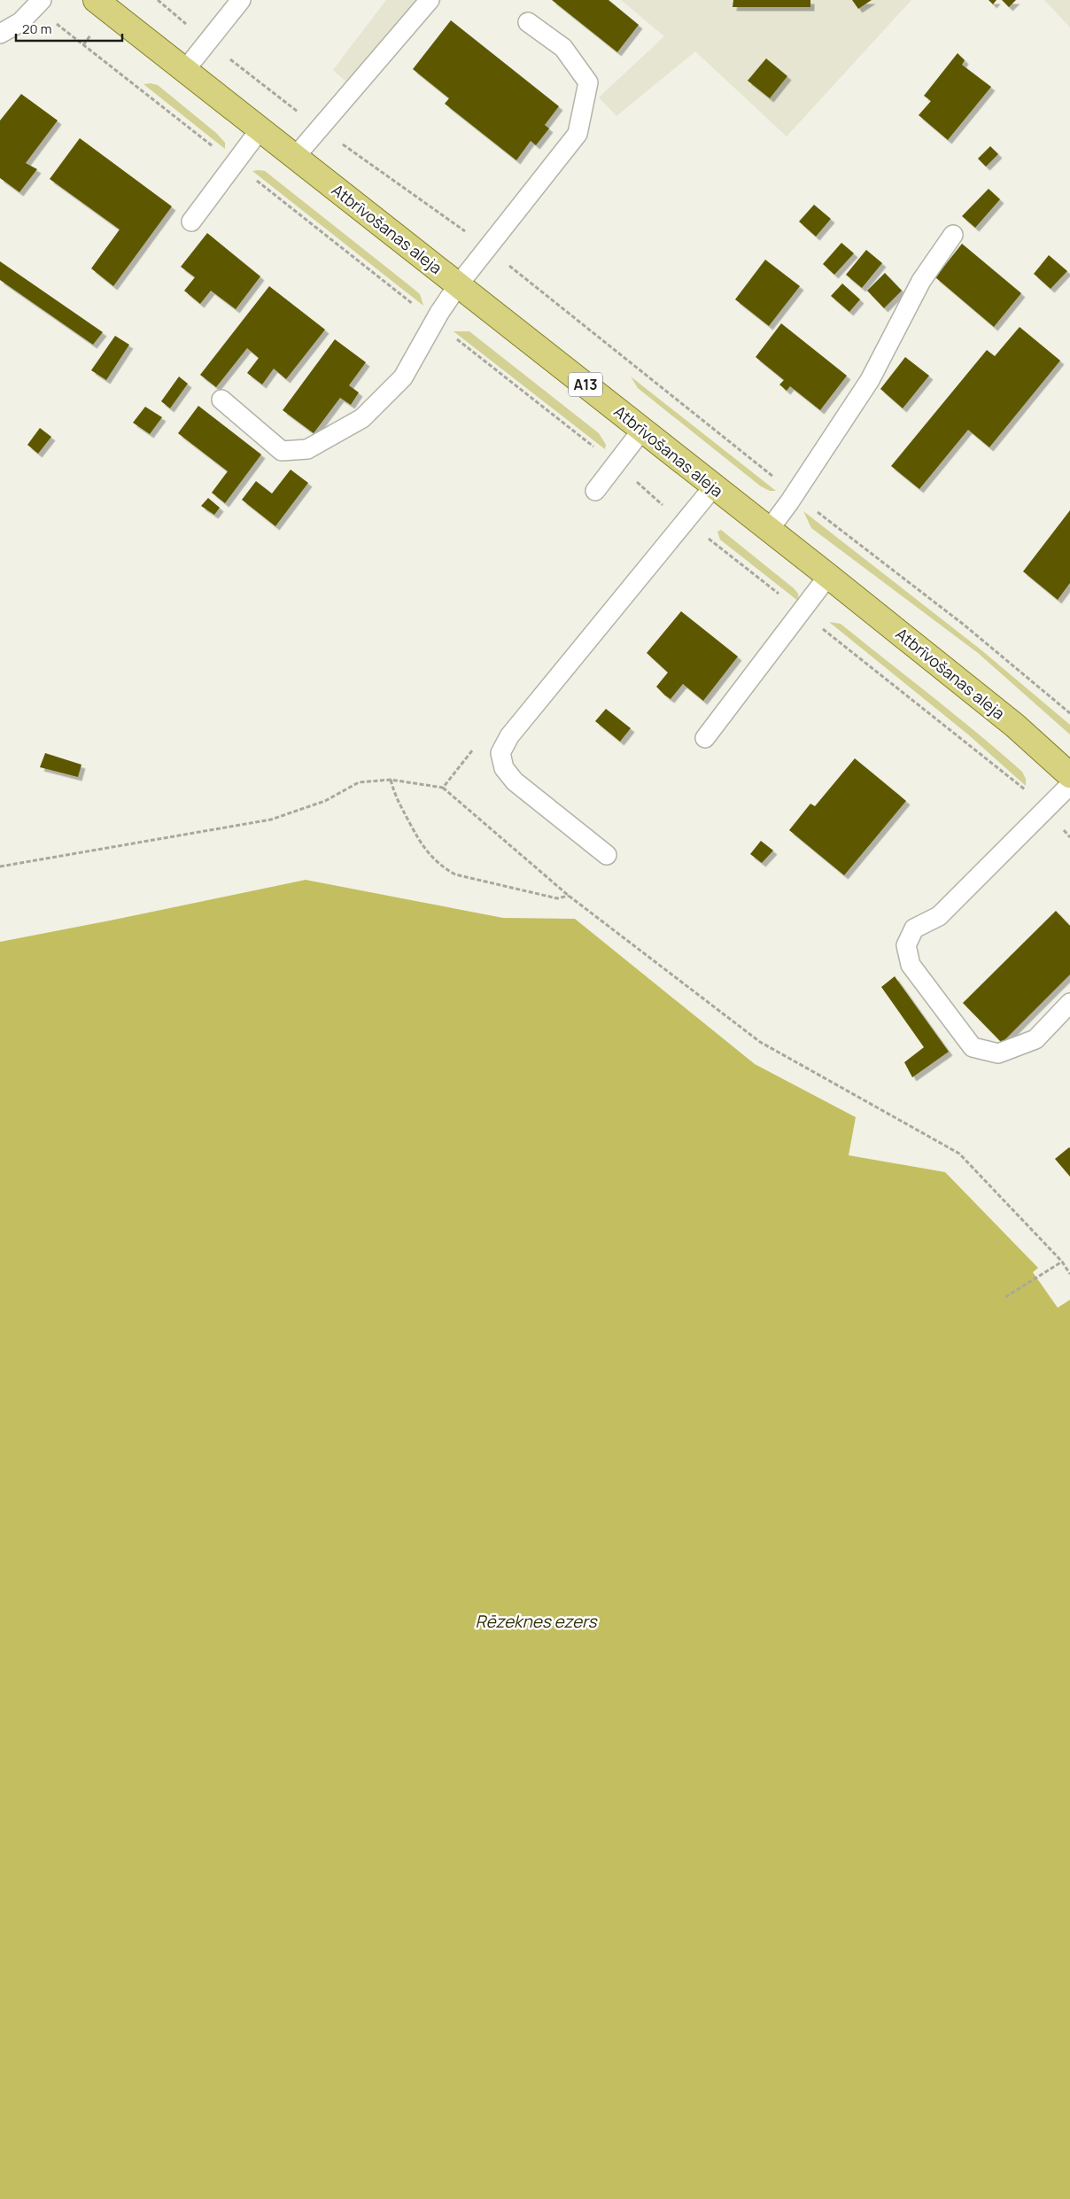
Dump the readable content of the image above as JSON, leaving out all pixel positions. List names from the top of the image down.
{
  "streets": {
    "main road": ["Atbrīvošanas aleja", "A13"]
  },
  "water": ["Rēzeknes ezers"],
  "scale_bar": "20 m"
}
